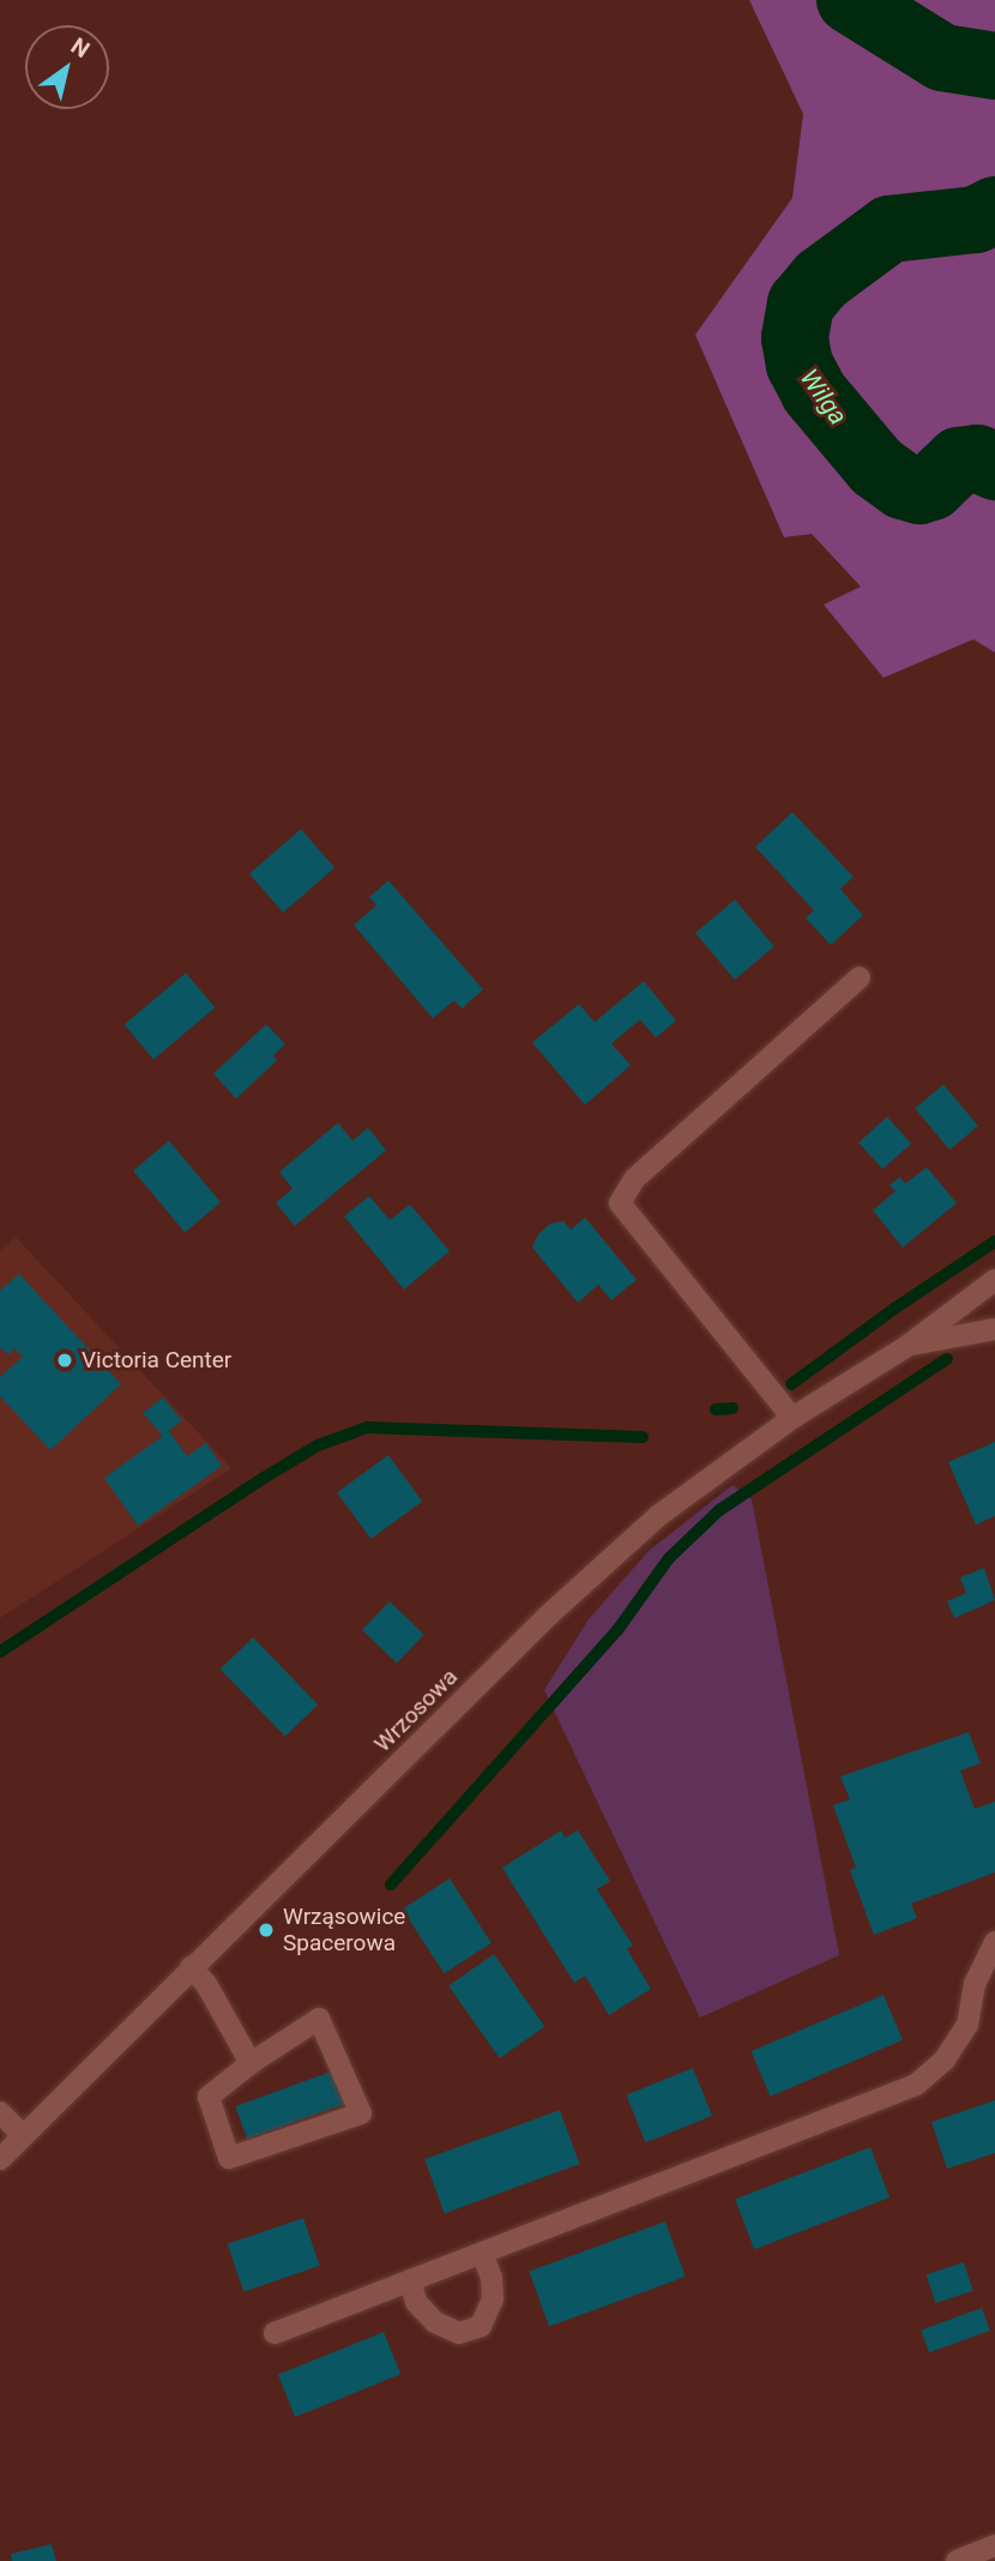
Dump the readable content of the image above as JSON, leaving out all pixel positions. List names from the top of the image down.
{
  "streets": {
    "street": ["Wrzosowa"]
  },
  "water": ["Wilga"],
  "places": ["Victoria Center", "Wrząsowice Spacerowa"],
  "north": "top right"
}
